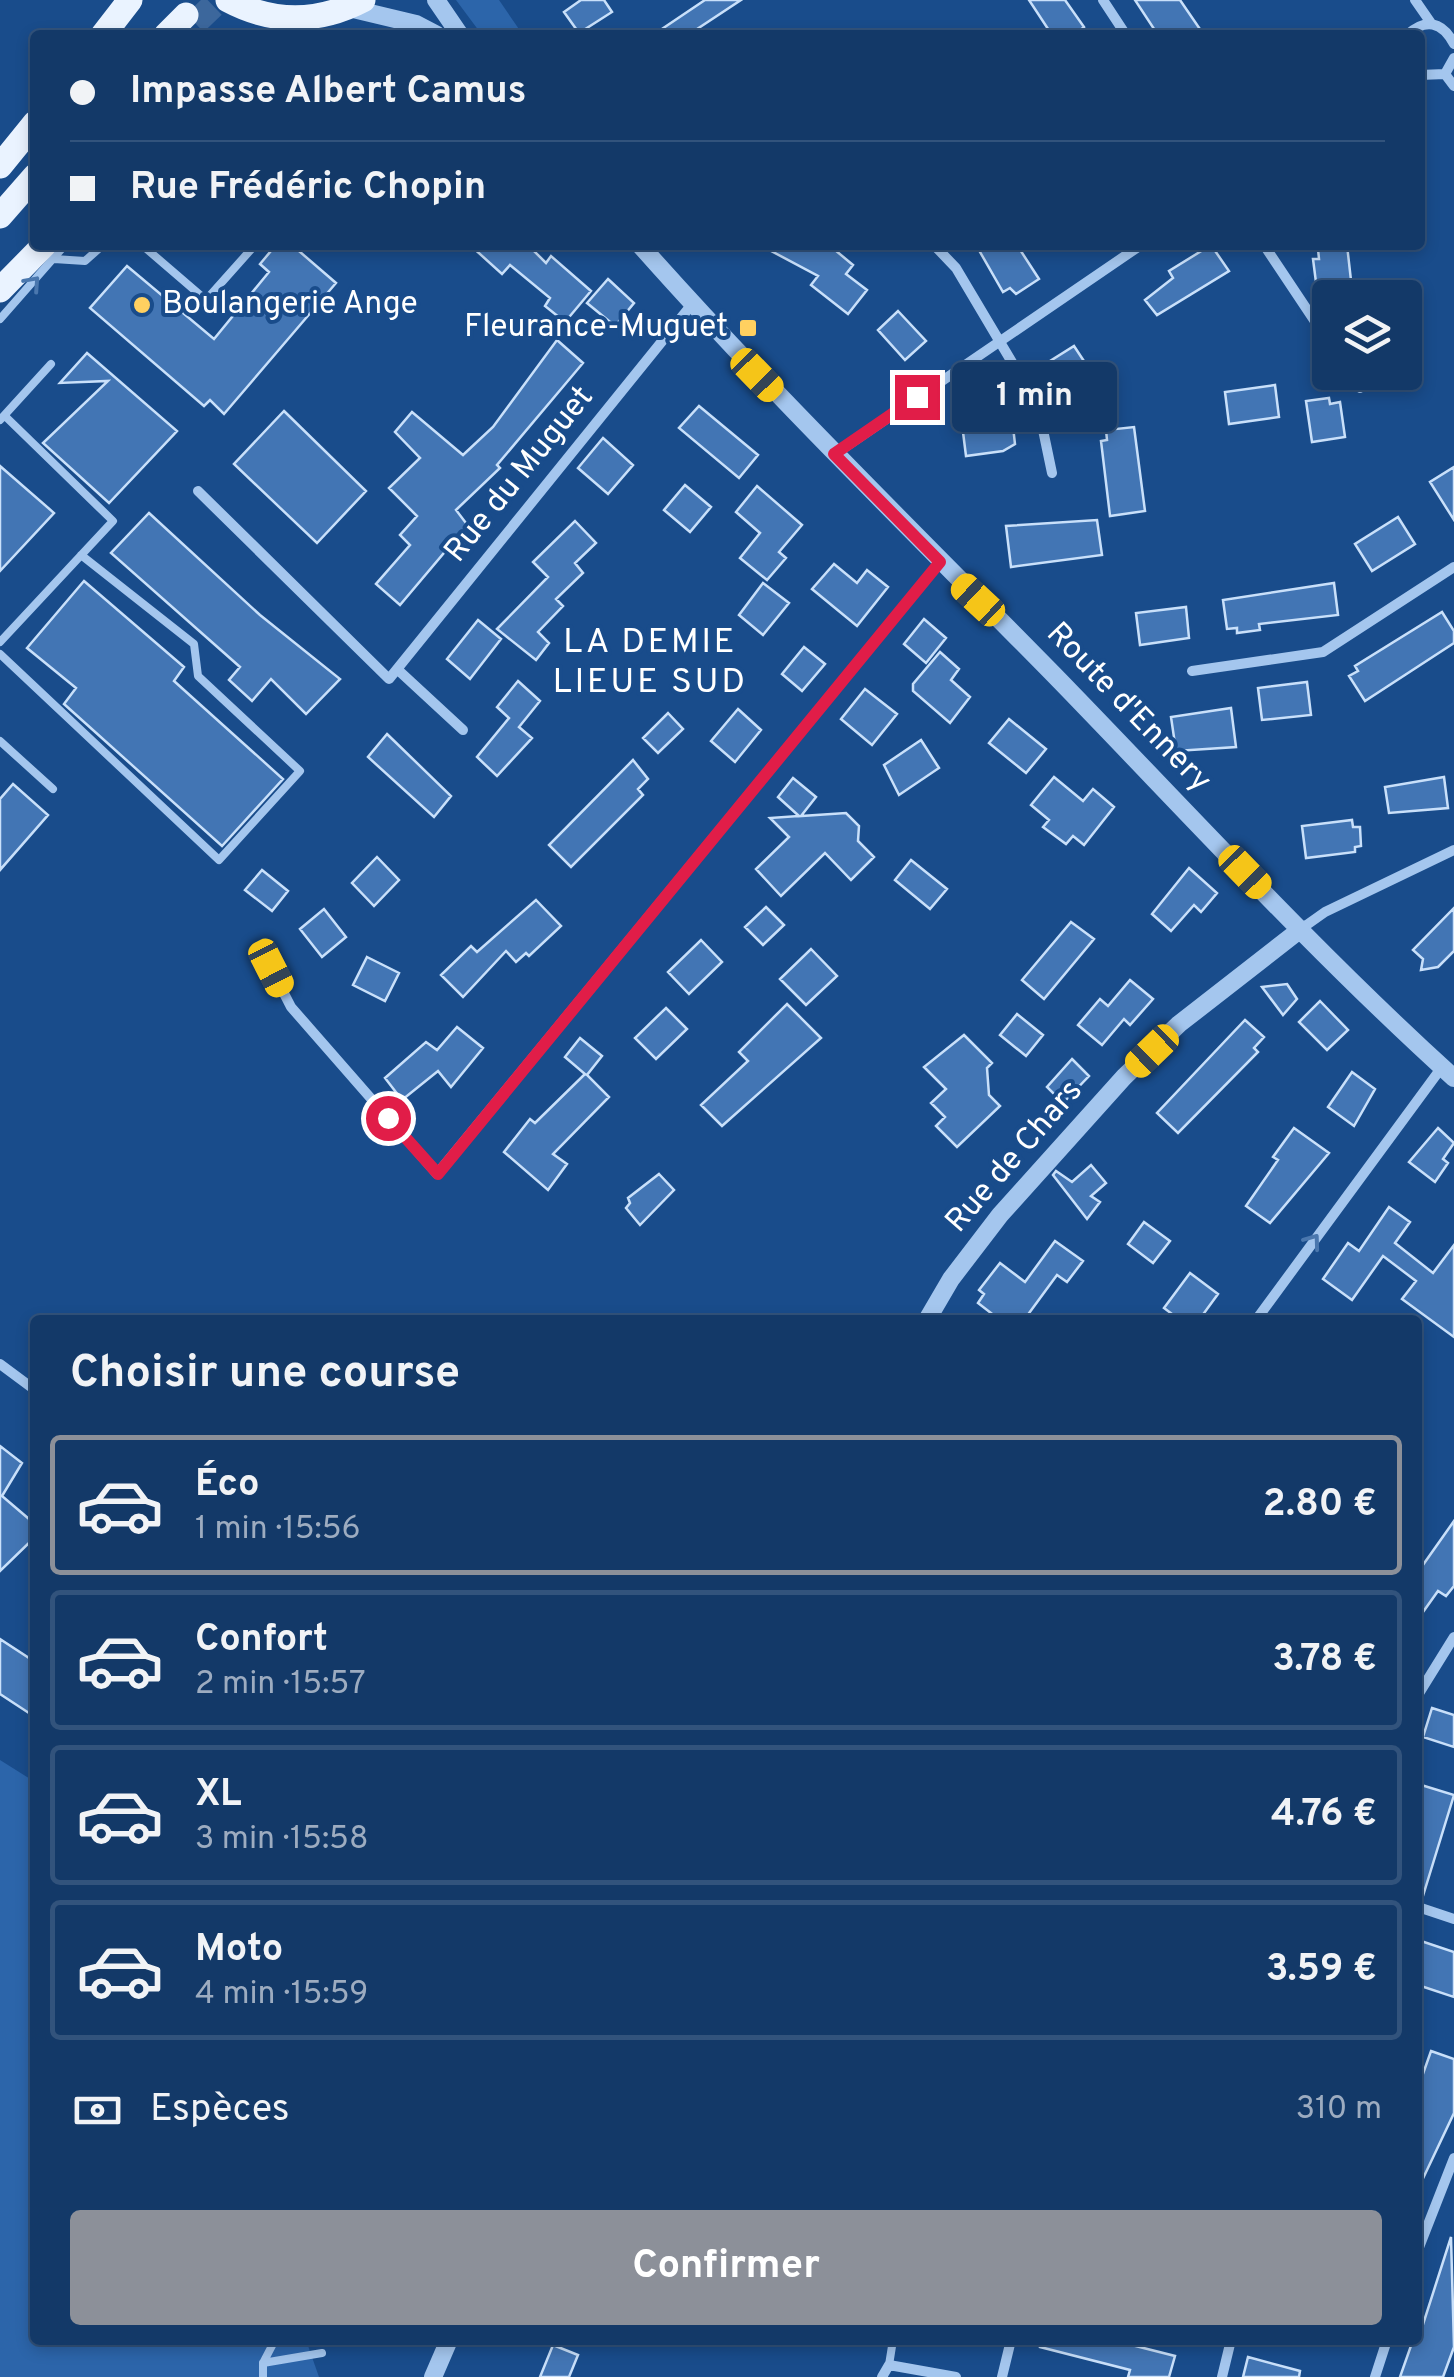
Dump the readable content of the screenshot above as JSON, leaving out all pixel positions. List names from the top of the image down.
{
  "streets": {
    "street": ["Rue du Muguet", "Route d'Ennery", "Rue de Chars"]
  },
  "crossings": [
    ["Rue du Muguet", "Route d'Ennery"],
    ["Route d'Ennery", "Rue de Chars"]
  ],
  "districts": ["LA DEMIE LIEUE SUD"],
  "places": {
    "other": ["Boulangerie Ange"],
    "transit": ["Fleurance-Muguet"]
  },
  "page": {
    "banner": ["Impasse Albert Camus", "Rue Frédéric Chopin"],
    "bubble": "1 min",
    "heading": "Choisir une course",
    "list": [
      {
        "name": "Éco",
        "note": "1 min · 15:56",
        "value": "2.80 €"
      },
      {
        "name": "Confort",
        "note": "2 min · 15:57",
        "value": "3.78 €"
      },
      {
        "name": "XL",
        "note": "3 min · 15:58",
        "value": "4.76 €"
      },
      {
        "name": "Moto",
        "note": "4 min · 15:59",
        "value": "3.59 €"
      }
    ],
    "pay": ["Espèces", "310 m"],
    "buttons": "Confirmer"
  }
}
